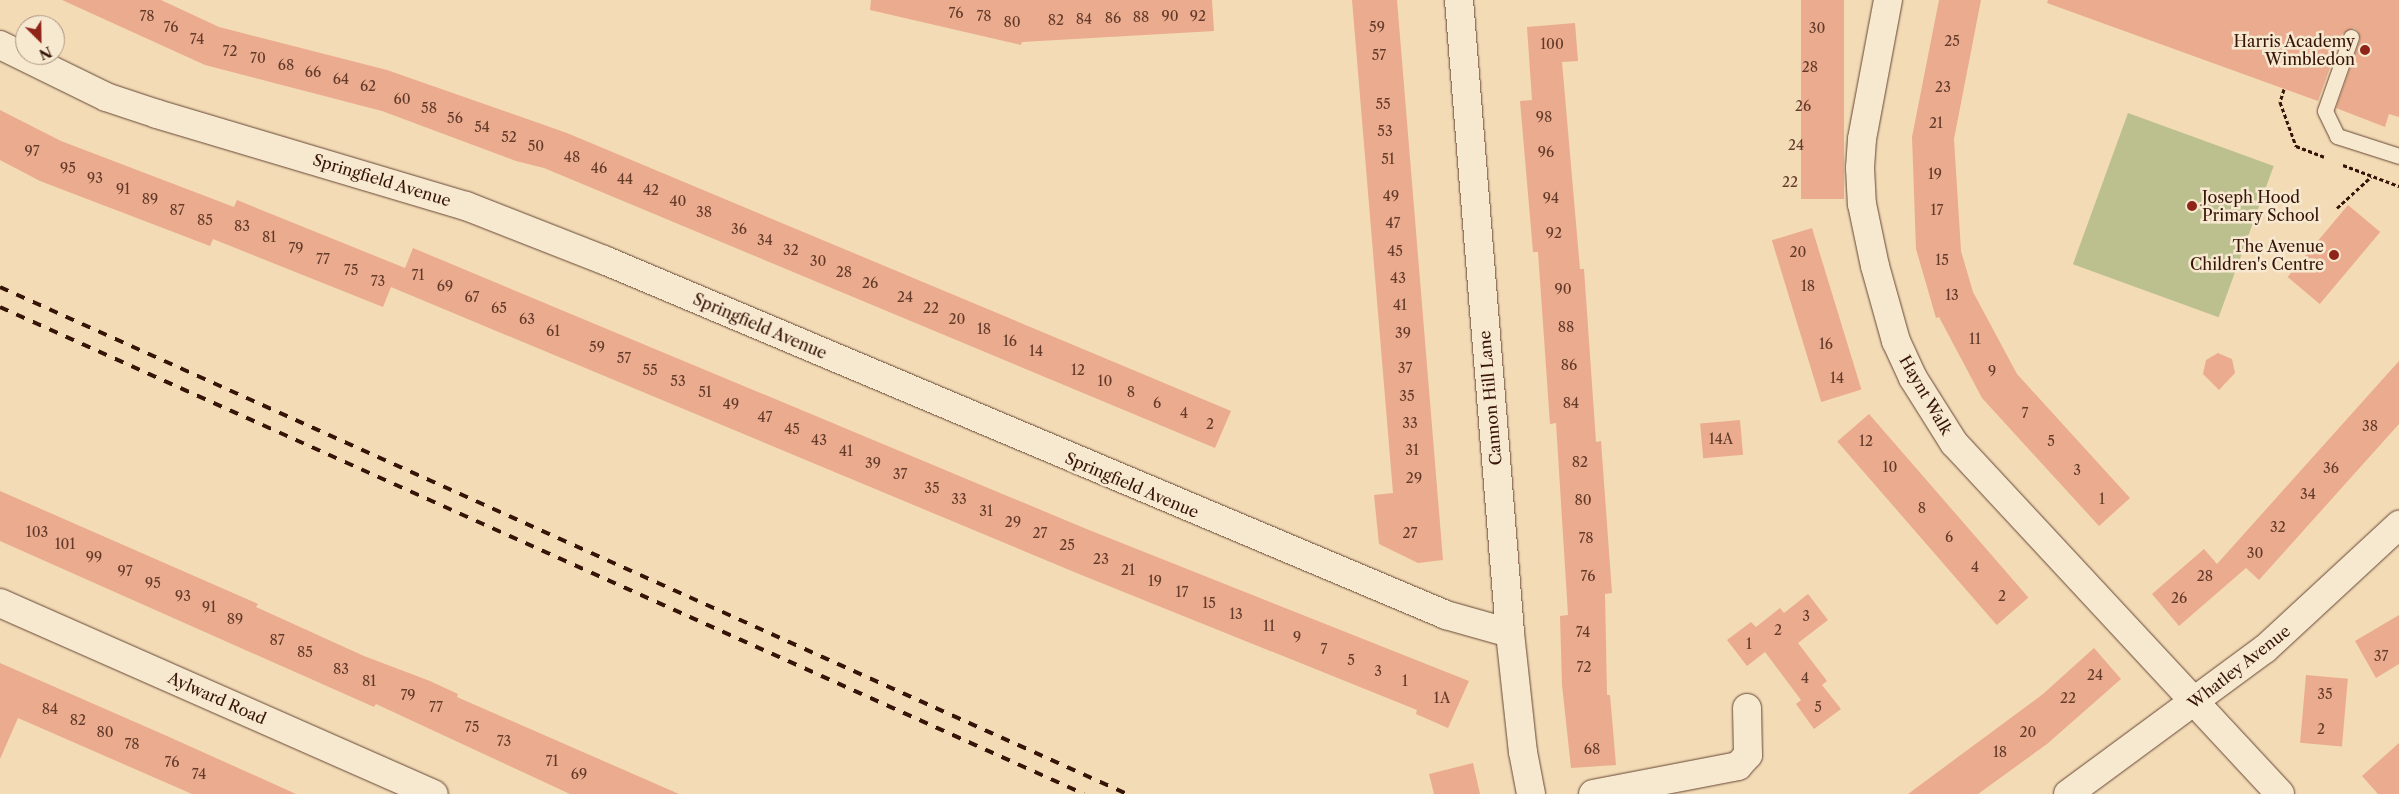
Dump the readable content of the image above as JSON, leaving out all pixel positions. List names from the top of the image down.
{
  "streets": {
    "street": [
      "Springfield Avenue",
      "Haynt Walk",
      "Cannon Hill Lane",
      "Whatley Avenue",
      "Aylward Road"
    ]
  },
  "crossings": [
    ["Springfield Avenue", "Cannon Hill Lane"],
    ["Haynt Walk", "Whatley Avenue"]
  ],
  "places": ["Harris Academy Wimbledon", "Joseph Hood Primary School", "The Avenue Children's Centre"],
  "house_numbers": [
    "76",
    "78",
    "78",
    "90",
    "92",
    "88",
    "86",
    "84",
    "82",
    "80",
    "76",
    "59",
    "30",
    "74",
    "25",
    "100",
    "72",
    "57",
    "70",
    "68",
    "28",
    "66",
    "64",
    "62",
    "23",
    "60",
    "55",
    "26",
    "58",
    "98",
    "56",
    "21",
    "54",
    "53",
    "52",
    "24",
    "50",
    "97",
    "96",
    "48",
    "51",
    "95",
    "46",
    "19",
    "93",
    "44",
    "22",
    "91",
    "42",
    "49",
    "94",
    "89",
    "40",
    "87",
    "17",
    "38",
    "85",
    "47",
    "83",
    "36",
    "92",
    "81",
    "34",
    "79",
    "32",
    "45",
    "20",
    "77",
    "15",
    "30",
    "75",
    "28",
    "71",
    "43",
    "73",
    "26",
    "69",
    "18",
    "90",
    "13",
    "67",
    "24",
    "41",
    "65",
    "22",
    "63",
    "20",
    "88",
    "18",
    "61",
    "39",
    "11",
    "16",
    "16",
    "59",
    "14",
    "57",
    "86",
    "37",
    "55",
    "12",
    "9",
    "14",
    "53",
    "10",
    "51",
    "8",
    "35",
    "6",
    "84",
    "49",
    "4",
    "7",
    "47",
    "33",
    "2",
    "38",
    "45",
    "14A",
    "43",
    "12",
    "5",
    "31",
    "41",
    "82",
    "39",
    "10",
    "36",
    "3",
    "37",
    "29",
    "35",
    "34",
    "33",
    "1",
    "80",
    "8",
    "31",
    "29",
    "32",
    "103",
    "27",
    "27",
    "6",
    "78",
    "101",
    "25",
    "30",
    "99",
    "23",
    "4",
    "21",
    "97",
    "76",
    "28",
    "19",
    "95",
    "17",
    "93",
    "2",
    "26",
    "15",
    "91",
    "13",
    "3",
    "89",
    "11",
    "2",
    "74",
    "9",
    "87",
    "1",
    "7",
    "85",
    "37",
    "5",
    "72",
    "83",
    "3",
    "24",
    "4",
    "81",
    "1",
    "35",
    "79",
    "1A",
    "22",
    "77",
    "5",
    "84",
    "82",
    "75",
    "2",
    "80",
    "20",
    "73",
    "78",
    "68",
    "18",
    "71",
    "76",
    "74",
    "69"
  ],
  "north": "bottom right"
}
